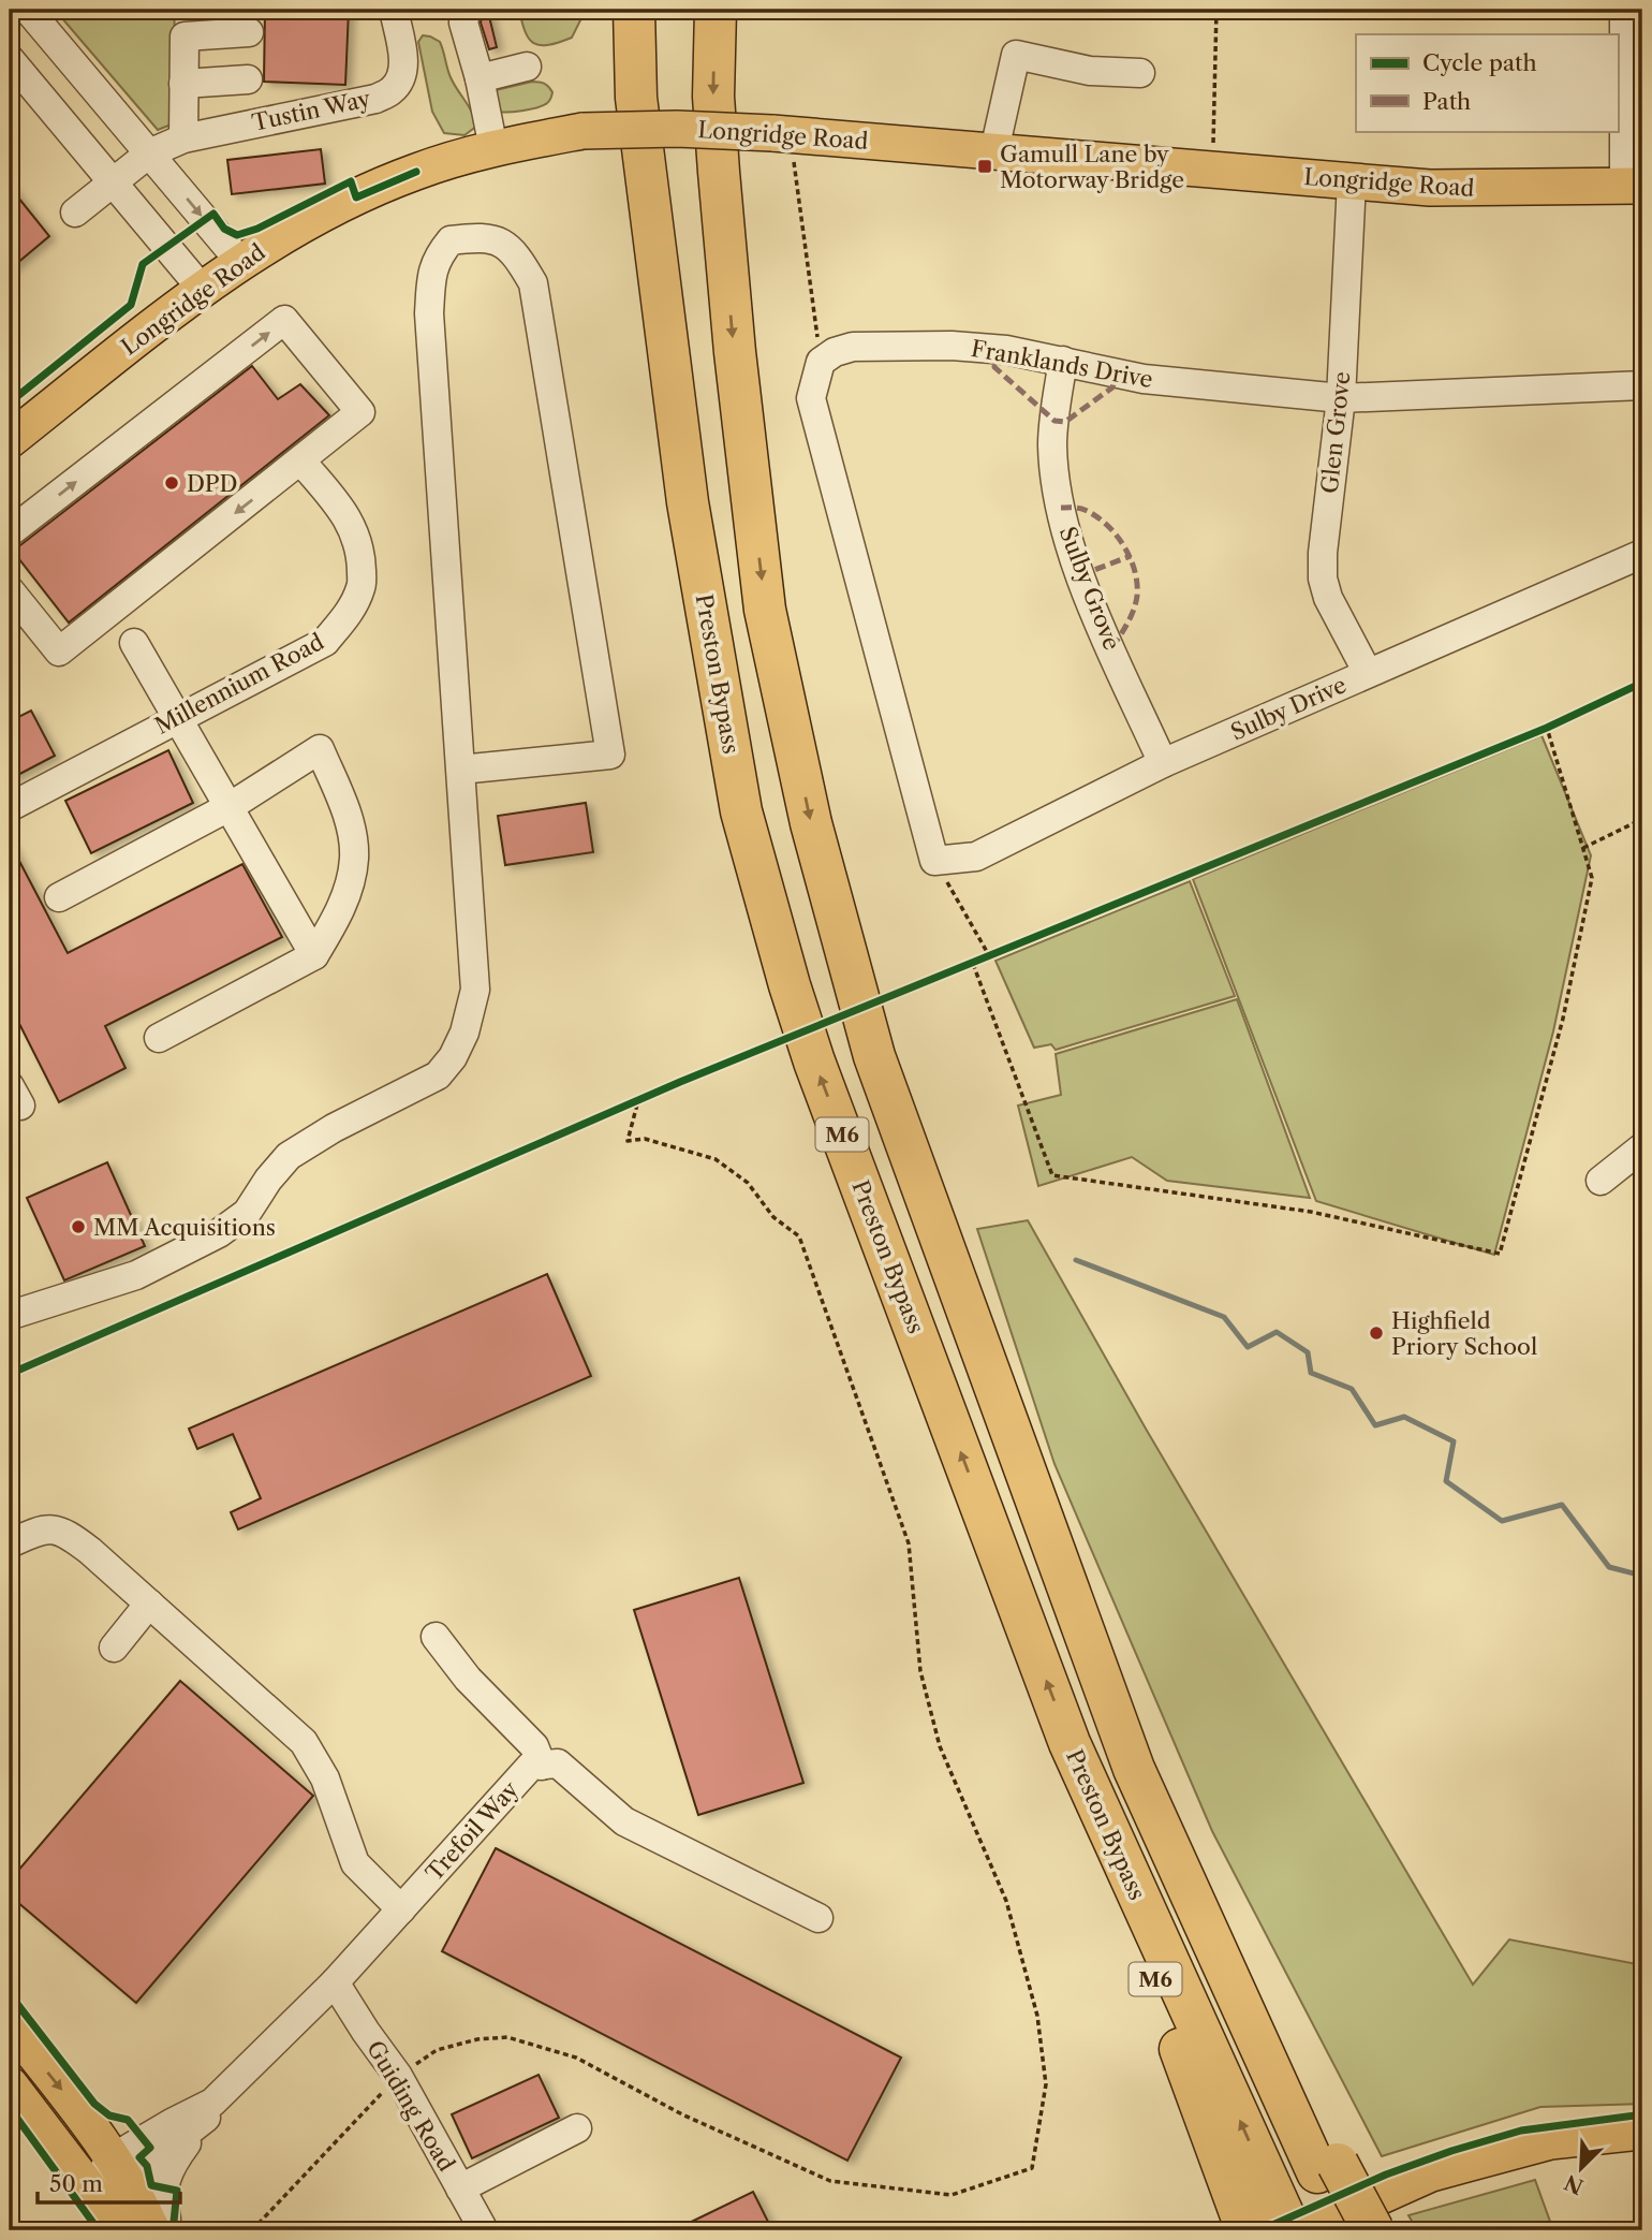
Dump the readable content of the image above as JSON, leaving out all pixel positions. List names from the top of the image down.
{
  "streets": {
    "highway": ["Preston Bypass", "M6"],
    "main road": ["Longridge Road"],
    "street": [
      "Tustin Way",
      "Franklands Drive",
      "Glen Grove",
      "Sulby Grove",
      "Millennium Road",
      "Sulby Drive",
      "Trefoil Way",
      "Guiding Road"
    ]
  },
  "crossings": [
    ["Longridge Road", "Glen Grove"],
    ["Franklands Drive", "Glen Grove"],
    ["Franklands Drive", "Sulby Grove"],
    ["Glen Grove", "Sulby Drive"],
    ["Sulby Grove", "Sulby Drive"],
    ["Trefoil Way", "Guiding Road"]
  ],
  "places": {
    "transit": ["Gamull Lane by Motorway Bridge"],
    "other": ["DPD", "MM Acquisitions", "Highfield Priory School"]
  },
  "legend": ["Cycle path", "Path"],
  "scale_bar": "50 m",
  "north": "bottom left"
}
